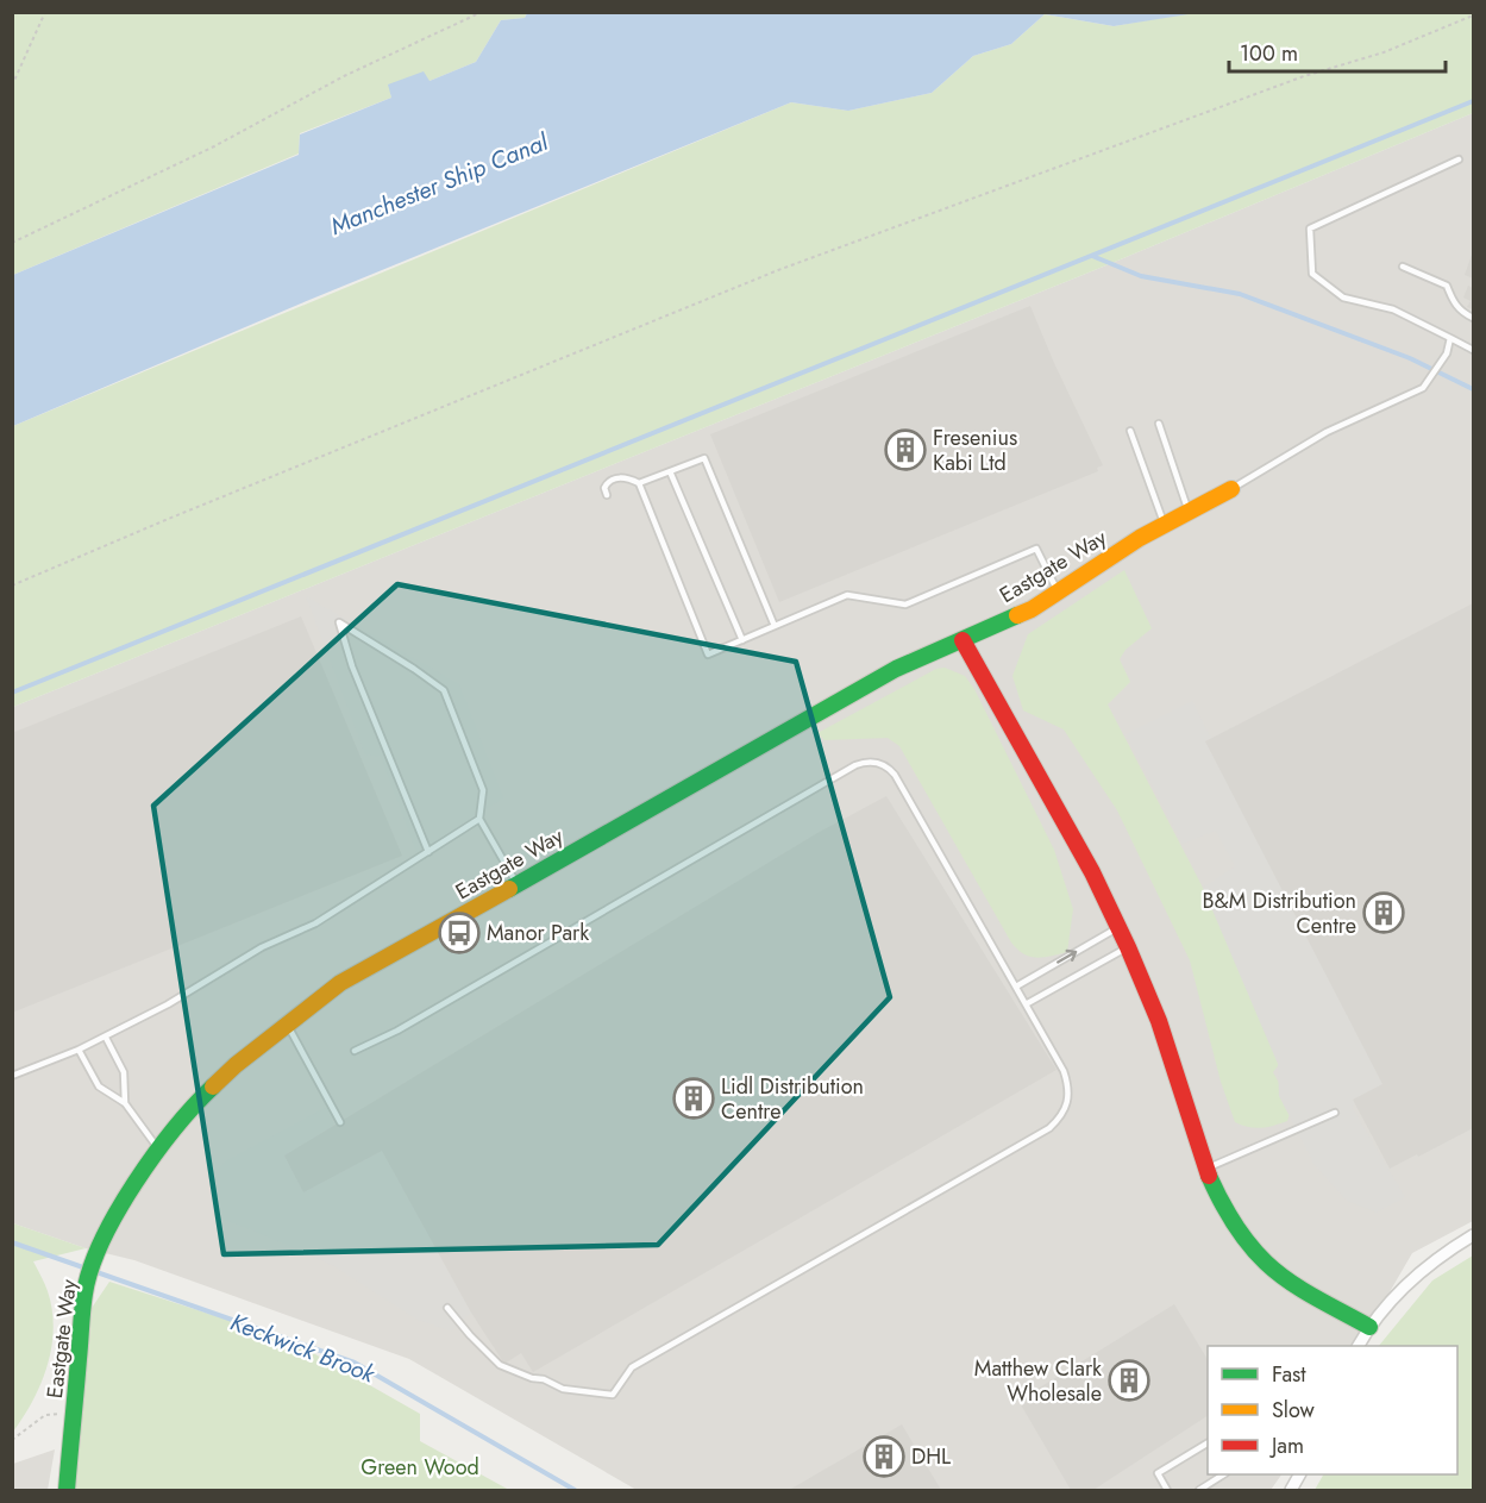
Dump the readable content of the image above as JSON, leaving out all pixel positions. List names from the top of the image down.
{
  "streets": {
    "street": ["Eastgate Way"]
  },
  "water": ["Manchester Ship Canal", "Keckwick Brook"],
  "parks": ["Green Wood"],
  "places": {
    "building": [
      "Fresenius Kabi Ltd",
      "B&M Distribution Centre",
      "Lidl Distribution Centre",
      "Matthew Clark Wholesale",
      "DHL"
    ],
    "bus stop": ["Manor Park"]
  },
  "legend": ["Fast", "Slow", "Jam"],
  "scale_bar": "100 m"
}
